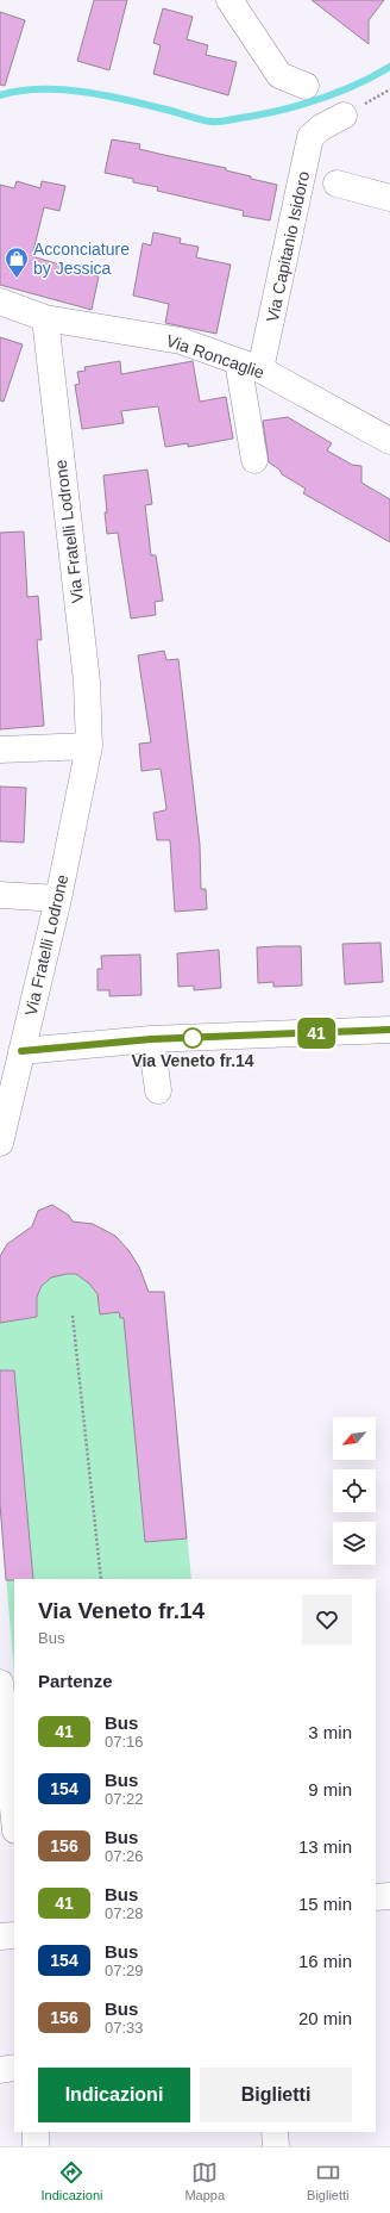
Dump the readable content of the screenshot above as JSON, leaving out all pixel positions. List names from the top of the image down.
{
  "streets": {
    "street": ["Via Capitanio Isidoro", "Via Roncaglie", "Via Fratelli Lodrone"]
  },
  "crossings": [
    ["Via Capitanio Isidoro", "Via Roncaglie"],
    ["Via Roncaglie", "Via Fratelli Lodrone"]
  ],
  "places": {
    "shop": ["Acconciature by Jessica"],
    "other": ["Via Veneto fr.14"]
  },
  "lines": ["bus line 41"],
  "north": "bottom left",
  "page": {
    "on_map": "41",
    "heading": [
      ["Via Veneto fr.14", "Bus"],
      "Partenze"
    ],
    "list": [
      {
        "mark": "41",
        "name": "Bus",
        "note": "07:16",
        "value": "3 min"
      },
      {
        "mark": "154",
        "name": "Bus",
        "note": "07:22",
        "value": "9 min"
      },
      {
        "mark": "156",
        "name": "Bus",
        "note": "07:26",
        "value": "13 min"
      },
      {
        "mark": "41",
        "name": "Bus",
        "note": "07:28",
        "value": "15 min"
      },
      {
        "mark": "154",
        "name": "Bus",
        "note": "07:29",
        "value": "16 min"
      },
      {
        "mark": "156",
        "name": "Bus",
        "note": "07:33",
        "value": "20 min"
      }
    ],
    "buttons": ["Indicazioni", "Biglietti"],
    "tabs": ["Indicazioni", "Mappa", "Biglietti"]
  }
}
